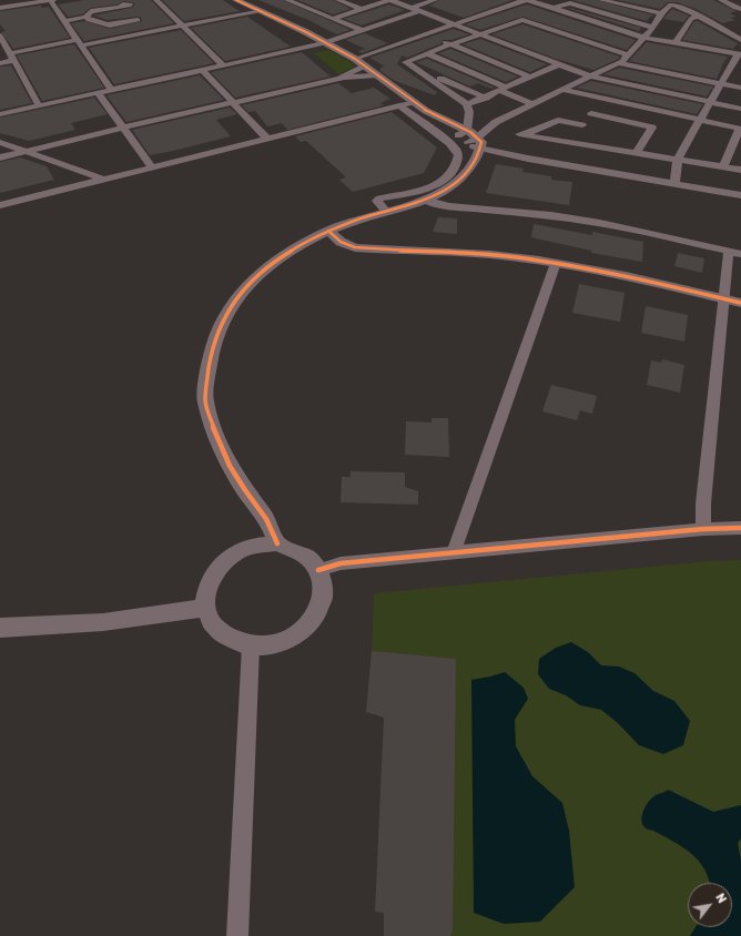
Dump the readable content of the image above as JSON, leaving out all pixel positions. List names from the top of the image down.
{
  "north": "top right"
}
